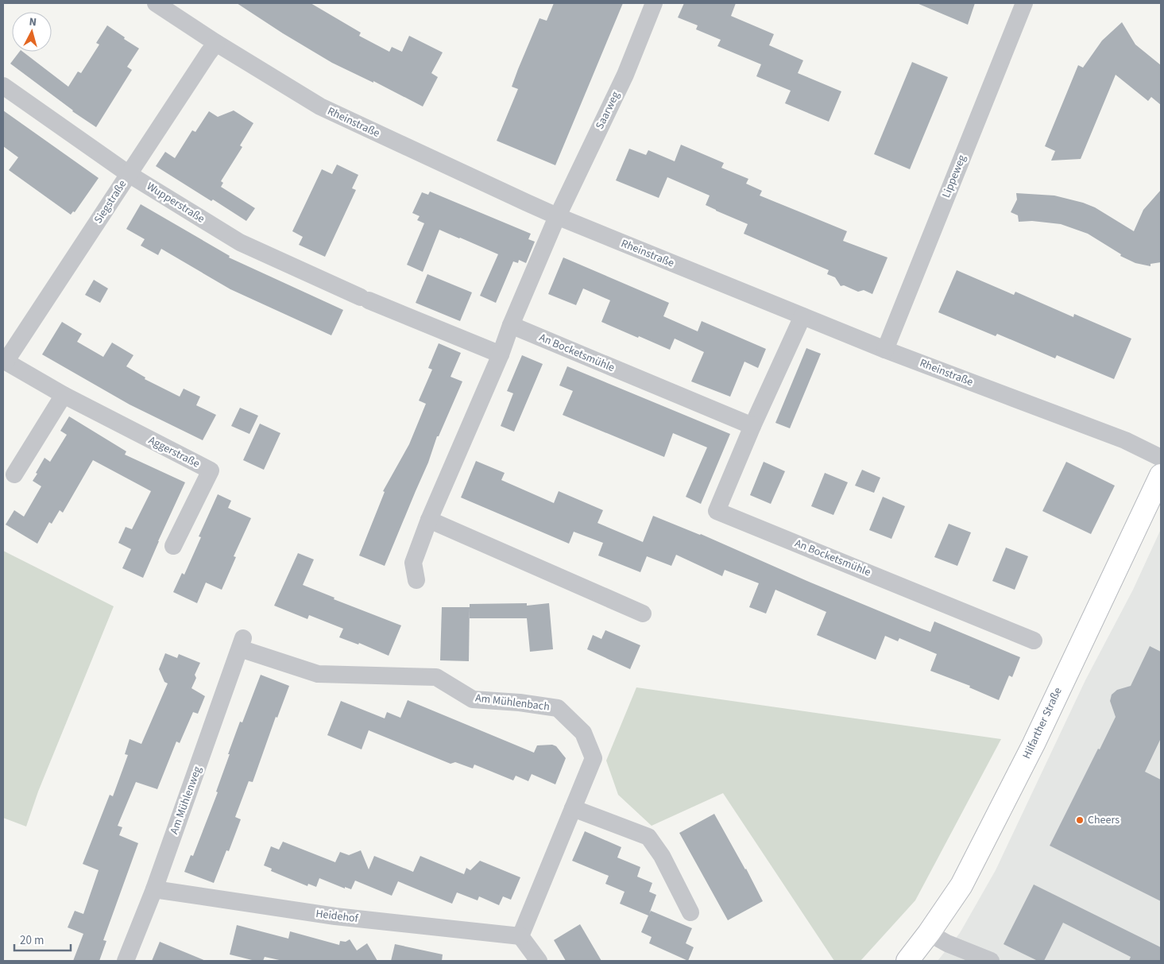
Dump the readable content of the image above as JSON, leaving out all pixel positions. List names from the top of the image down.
{
  "streets": {
    "main road": ["Hilfarther Straße"],
    "street": [
      "Saarweg",
      "Rheinstraße",
      "Lippeweg",
      "Siegstraße",
      "Wupperstraße",
      "An Bocketsmühle",
      "Aggerstraße",
      "Am Mühlenbach",
      "Am Mühlenweg",
      "Heidehof"
    ]
  },
  "crossings": [
    ["Saarweg", "Rheinstraße"],
    ["Rheinstraße", "Lippeweg"],
    ["Rheinstraße", "Siegstraße"],
    ["Rheinstraße", "An Bocketsmühle"],
    ["Siegstraße", "Wupperstraße"],
    ["Siegstraße", "Aggerstraße"],
    ["Am Mühlenbach", "Am Mühlenweg"],
    ["Am Mühlenbach", "Heidehof"],
    ["Am Mühlenweg", "Heidehof"]
  ],
  "places": ["Cheers"],
  "scale_bar": "20 m",
  "north": "top"
}
